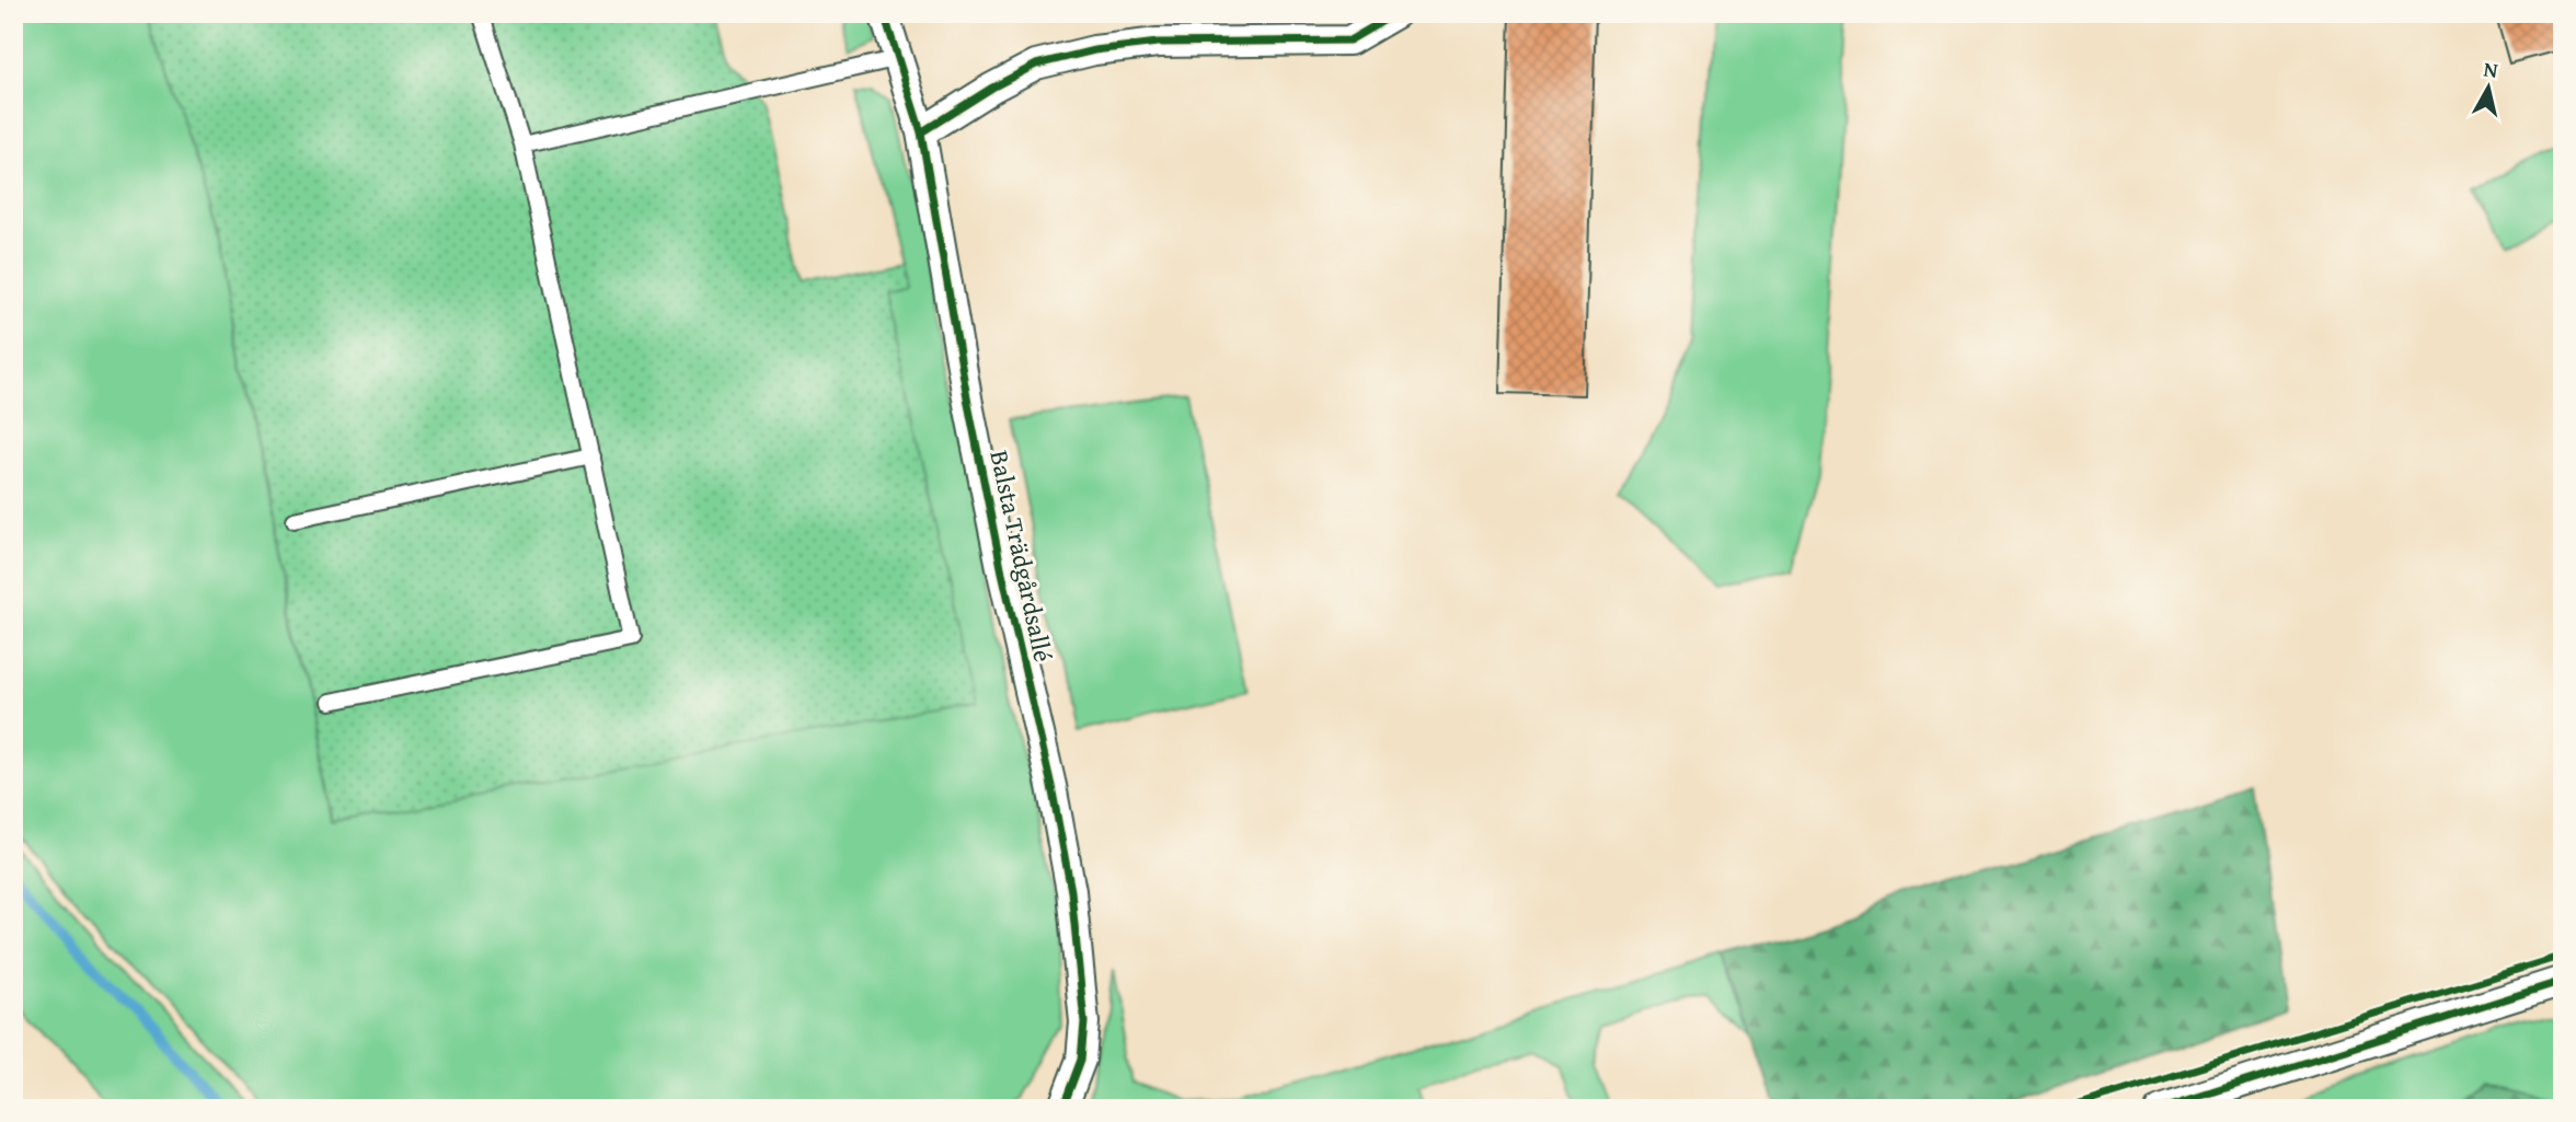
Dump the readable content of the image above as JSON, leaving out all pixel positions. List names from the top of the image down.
{
  "streets": {
    "street": ["Balsta Trädgårdsallé"]
  },
  "north": "top"
}
